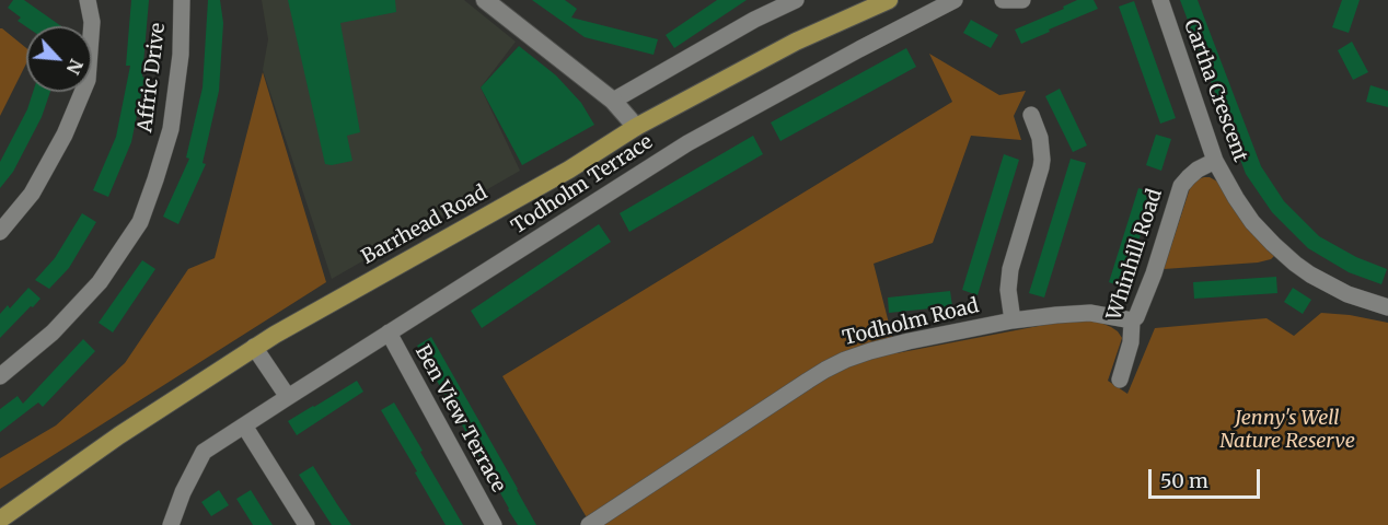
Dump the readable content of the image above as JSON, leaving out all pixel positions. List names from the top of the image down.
{
  "streets": {
    "main road": ["Barrhead Road"],
    "street": [
      "Affric Drive",
      "Cartha Crescent",
      "Todholm Terrace",
      "Whinhill Road",
      "Todholm Road",
      "Ben View Terrace"
    ]
  },
  "crossings": [
    ["Cartha Crescent", "Whinhill Road"],
    ["Todholm Terrace", "Ben View Terrace"],
    ["Whinhill Road", "Todholm Road"]
  ],
  "parks": ["Jenny's Well Nature Reserve"],
  "scale_bar": "50 m",
  "north": "bottom right"
}
